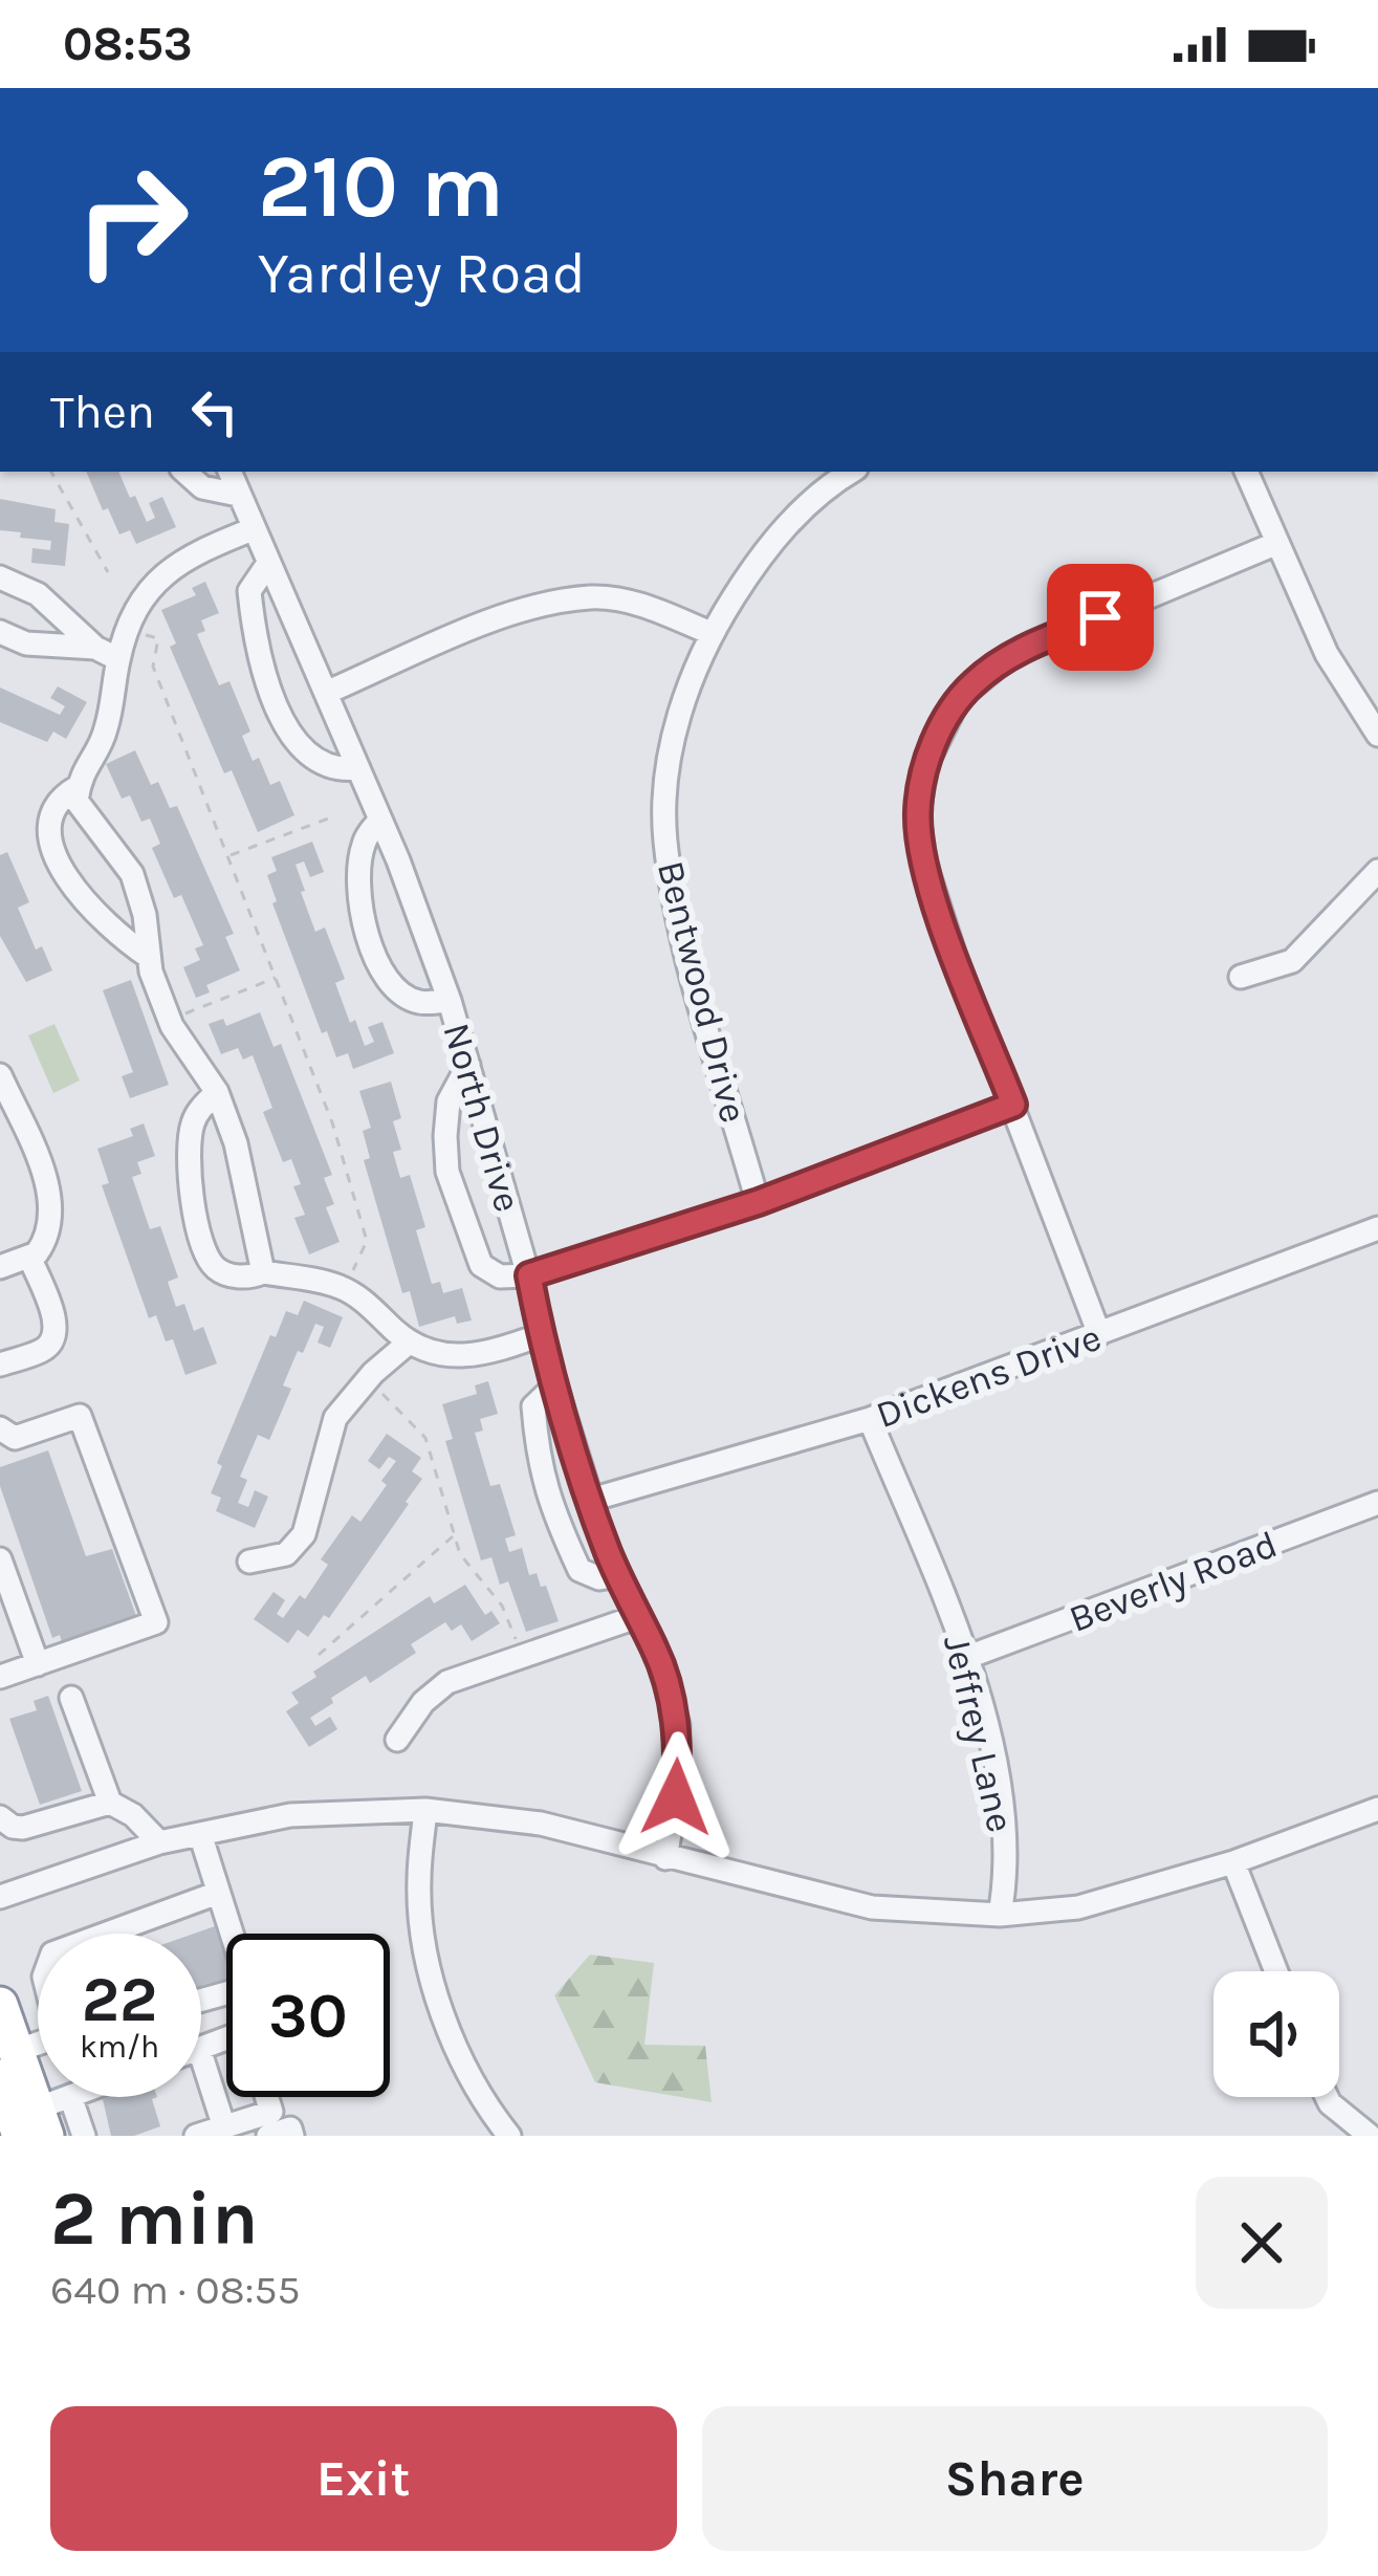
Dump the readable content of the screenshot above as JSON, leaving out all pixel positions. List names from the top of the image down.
{
  "streets": {
    "street": [
      "Bentwood Drive",
      "North Drive",
      "Dickens Drive",
      "Beverly Road",
      "Jeffrey Lane"
    ]
  },
  "crossings": [
    ["North Drive", "Dickens Drive"],
    ["Dickens Drive", "Jeffrey Lane"],
    ["Beverly Road", "Jeffrey Lane"]
  ],
  "page": {
    "status": "08:53",
    "turn": ["210 m", "Yardley Road"],
    "then": "Then",
    "speed": "22 km/h",
    "limit": "30",
    "heading": ["2 min", "640 m · 08:55"],
    "buttons": ["Exit", "Share"]
  }
}
